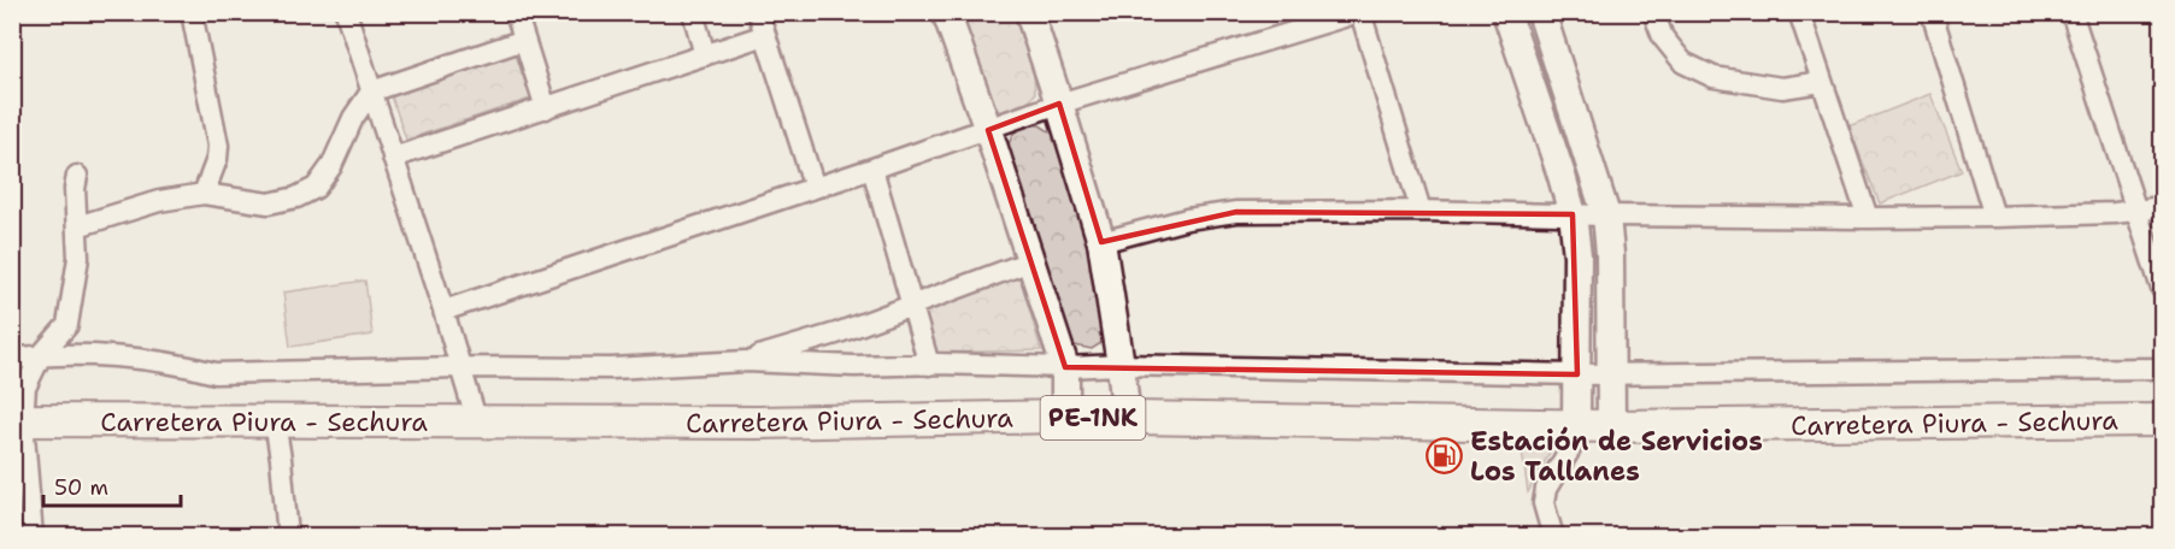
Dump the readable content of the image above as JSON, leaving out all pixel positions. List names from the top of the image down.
{
  "streets": {
    "main road": ["PE-1NK", "Carretera Piura - Sechura"]
  },
  "places": {
    "fuel station": ["Estación de Servicios Los Tallanes"]
  },
  "scale_bar": "50 m"
}
